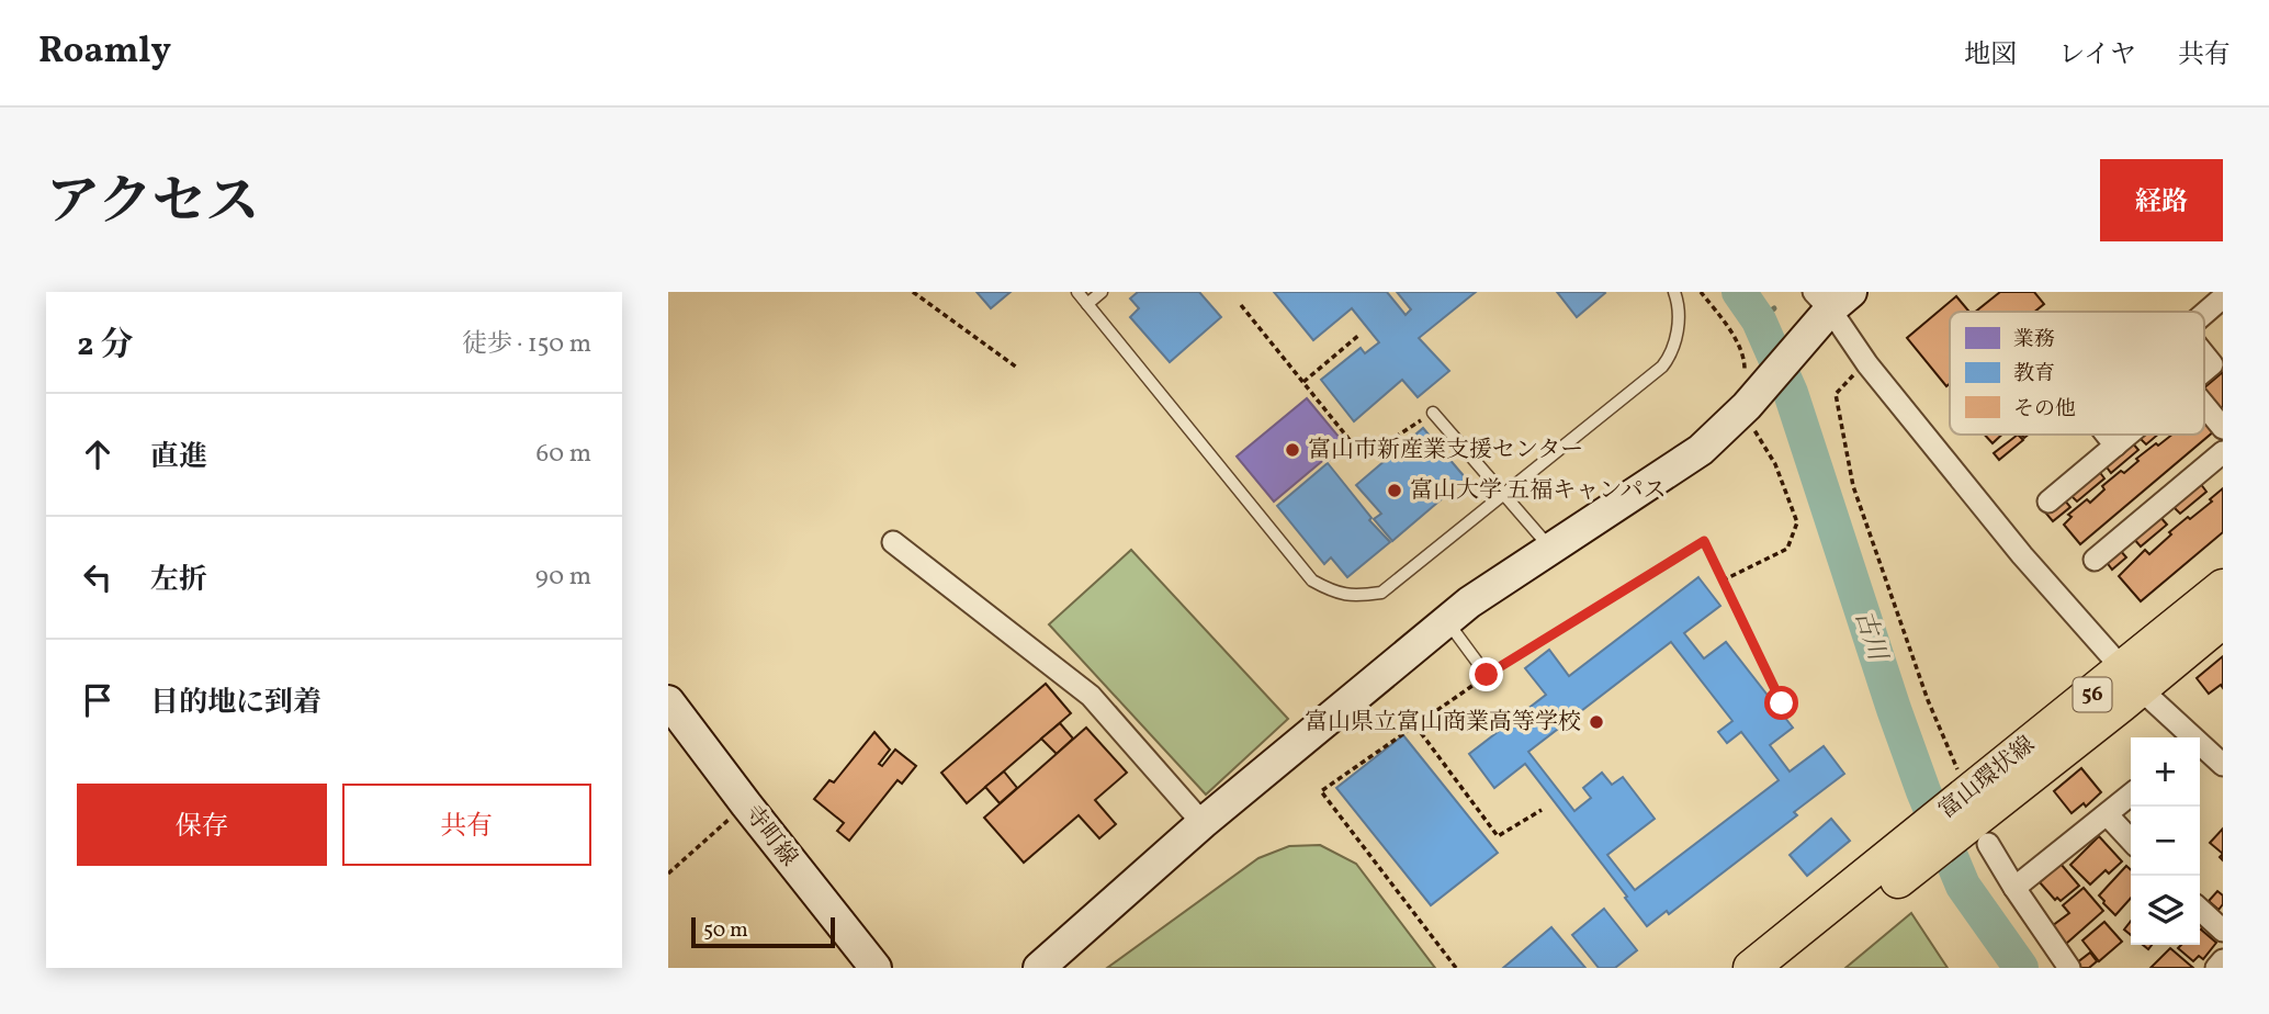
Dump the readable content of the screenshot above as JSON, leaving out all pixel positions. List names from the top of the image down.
{
  "streets": {
    "main road": ["56", "富山環状線"],
    "street": ["寺町線"]
  },
  "water": ["古川"],
  "places": ["富山市新産業支援センター", "富山大学 五福キャンパス", "富山県立富山商業高等学校"],
  "legend": ["業務", "教育", "その他"],
  "scale_bar": "50 m",
  "page": {
    "header": "Roamly",
    "nav": ["地図", "レイヤ", "共有"],
    "title": "アクセス",
    "buttons": [
      "経路",
      ["保存", "共有"]
    ],
    "heading": ["2 分", "徒歩 · 150 m"],
    "list": [
      ["直進", "60 m"],
      ["左折", "90 m"],
      "目的地に到着"
    ],
    "map_buttons": ["+", "−"],
    "scale": "50 m"
  }
}
